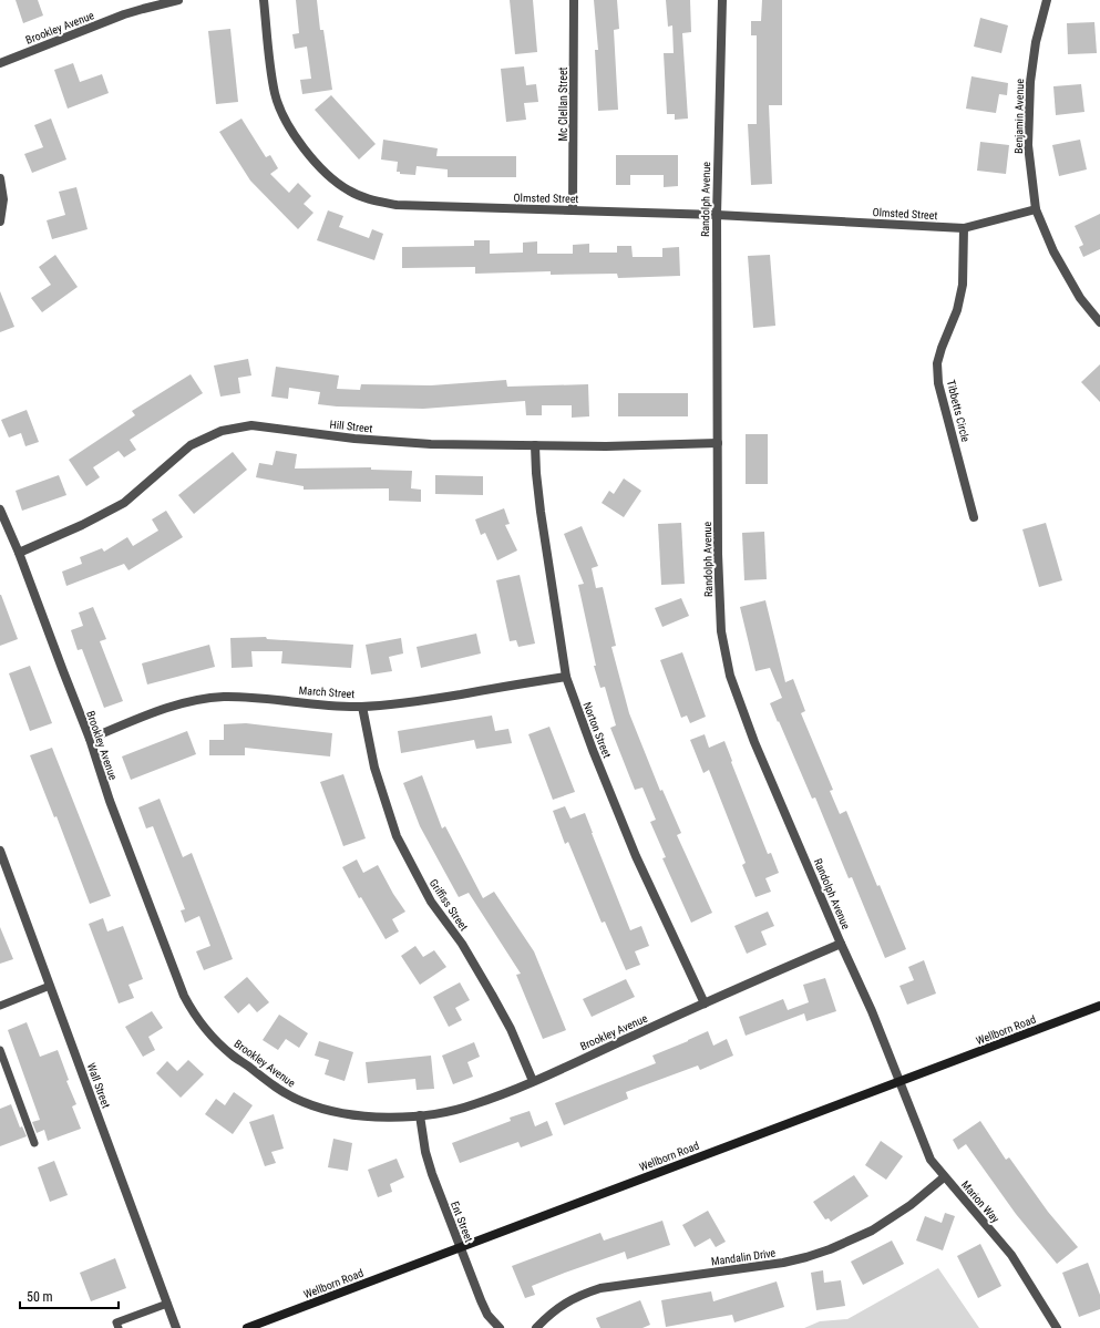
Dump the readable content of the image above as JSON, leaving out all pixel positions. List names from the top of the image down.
{
  "streets": {
    "street": [
      "Brookley Avenue",
      "Mc Clellan Street",
      "Benjamin Avenue",
      "Olmsted Street",
      "Randolph Avenue",
      "Tibbetts Circle",
      "Hill Street",
      "March Street",
      "Norton Street",
      "Griffiss Street",
      "Wellborn Road",
      "Wall Street",
      "Marion Way",
      "Ent Street",
      "Mandalin Drive"
    ]
  },
  "crossings": [
    ["Brookley Avenue", "Randolph Avenue"],
    ["Brookley Avenue", "Hill Street"],
    ["Brookley Avenue", "March Street"],
    ["Brookley Avenue", "Norton Street"],
    ["Brookley Avenue", "Griffiss Street"],
    ["Brookley Avenue", "Ent Street"],
    ["Mc Clellan Street", "Olmsted Street"],
    ["Olmsted Street", "Randolph Avenue"],
    ["Olmsted Street", "Tibbetts Circle"],
    ["Randolph Avenue", "Hill Street"],
    ["Randolph Avenue", "Wellborn Road"],
    ["Randolph Avenue", "Marion Way"],
    ["Hill Street", "Norton Street"],
    ["March Street", "Norton Street"],
    ["March Street", "Griffiss Street"],
    ["Wellborn Road", "Marion Way"],
    ["Wellborn Road", "Ent Street"],
    ["Marion Way", "Mandalin Drive"]
  ],
  "scale_bar": "50 m"
}
